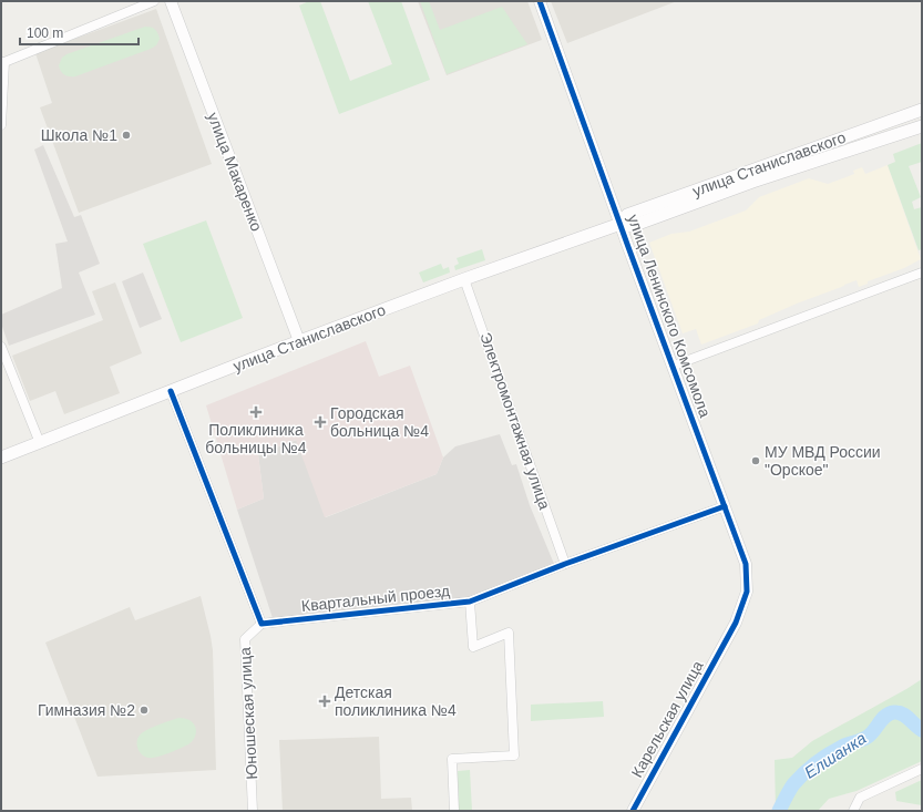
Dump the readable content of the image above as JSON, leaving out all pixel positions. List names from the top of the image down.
{
  "streets": {
    "main road": ["улица Станиславского"],
    "street": [
      "улица Макаренко",
      "улица Ленинского Комсомола",
      "Электромонтажная улица",
      "Квартальный проезд",
      "Юношеская улица",
      "Карельская улица"
    ]
  },
  "crossings": [
    ["улица Станиславского", "улица Макаренко"],
    ["улица Станиславского", "улица Ленинского Комсомола"],
    ["улица Станиславского", "Электромонтажная улица"],
    ["улица Ленинского Комсомола", "Квартальный проезд"],
    ["улица Ленинского Комсомола", "Карельская улица"],
    ["Электромонтажная улица", "Квартальный проезд"],
    ["Квартальный проезд", "Юношеская улица"]
  ],
  "water": ["Елшанка"],
  "places": {
    "other": ["Школа №1", "МУ МВД России \"Орское\"", "Гимназия №2"],
    "health": ["Поликлиника больницы №4", "Городская больница №4", "Детская поликлиника №4"]
  },
  "scale_bar": "100 m"
}
